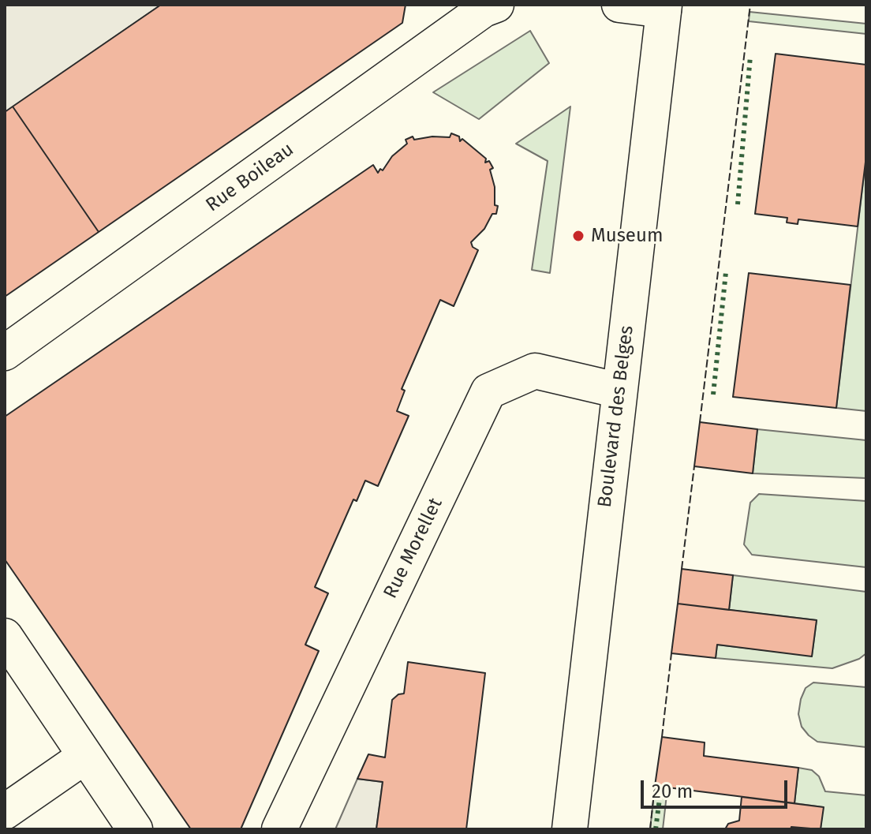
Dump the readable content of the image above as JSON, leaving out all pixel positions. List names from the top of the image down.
{
  "streets": {
    "street": ["Rue Boileau", "Boulevard des Belges", "Rue Morellet"]
  },
  "crossings": [
    ["Boulevard des Belges", "Rue Morellet"]
  ],
  "places": ["Museum"],
  "scale_bar": "20 m"
}
